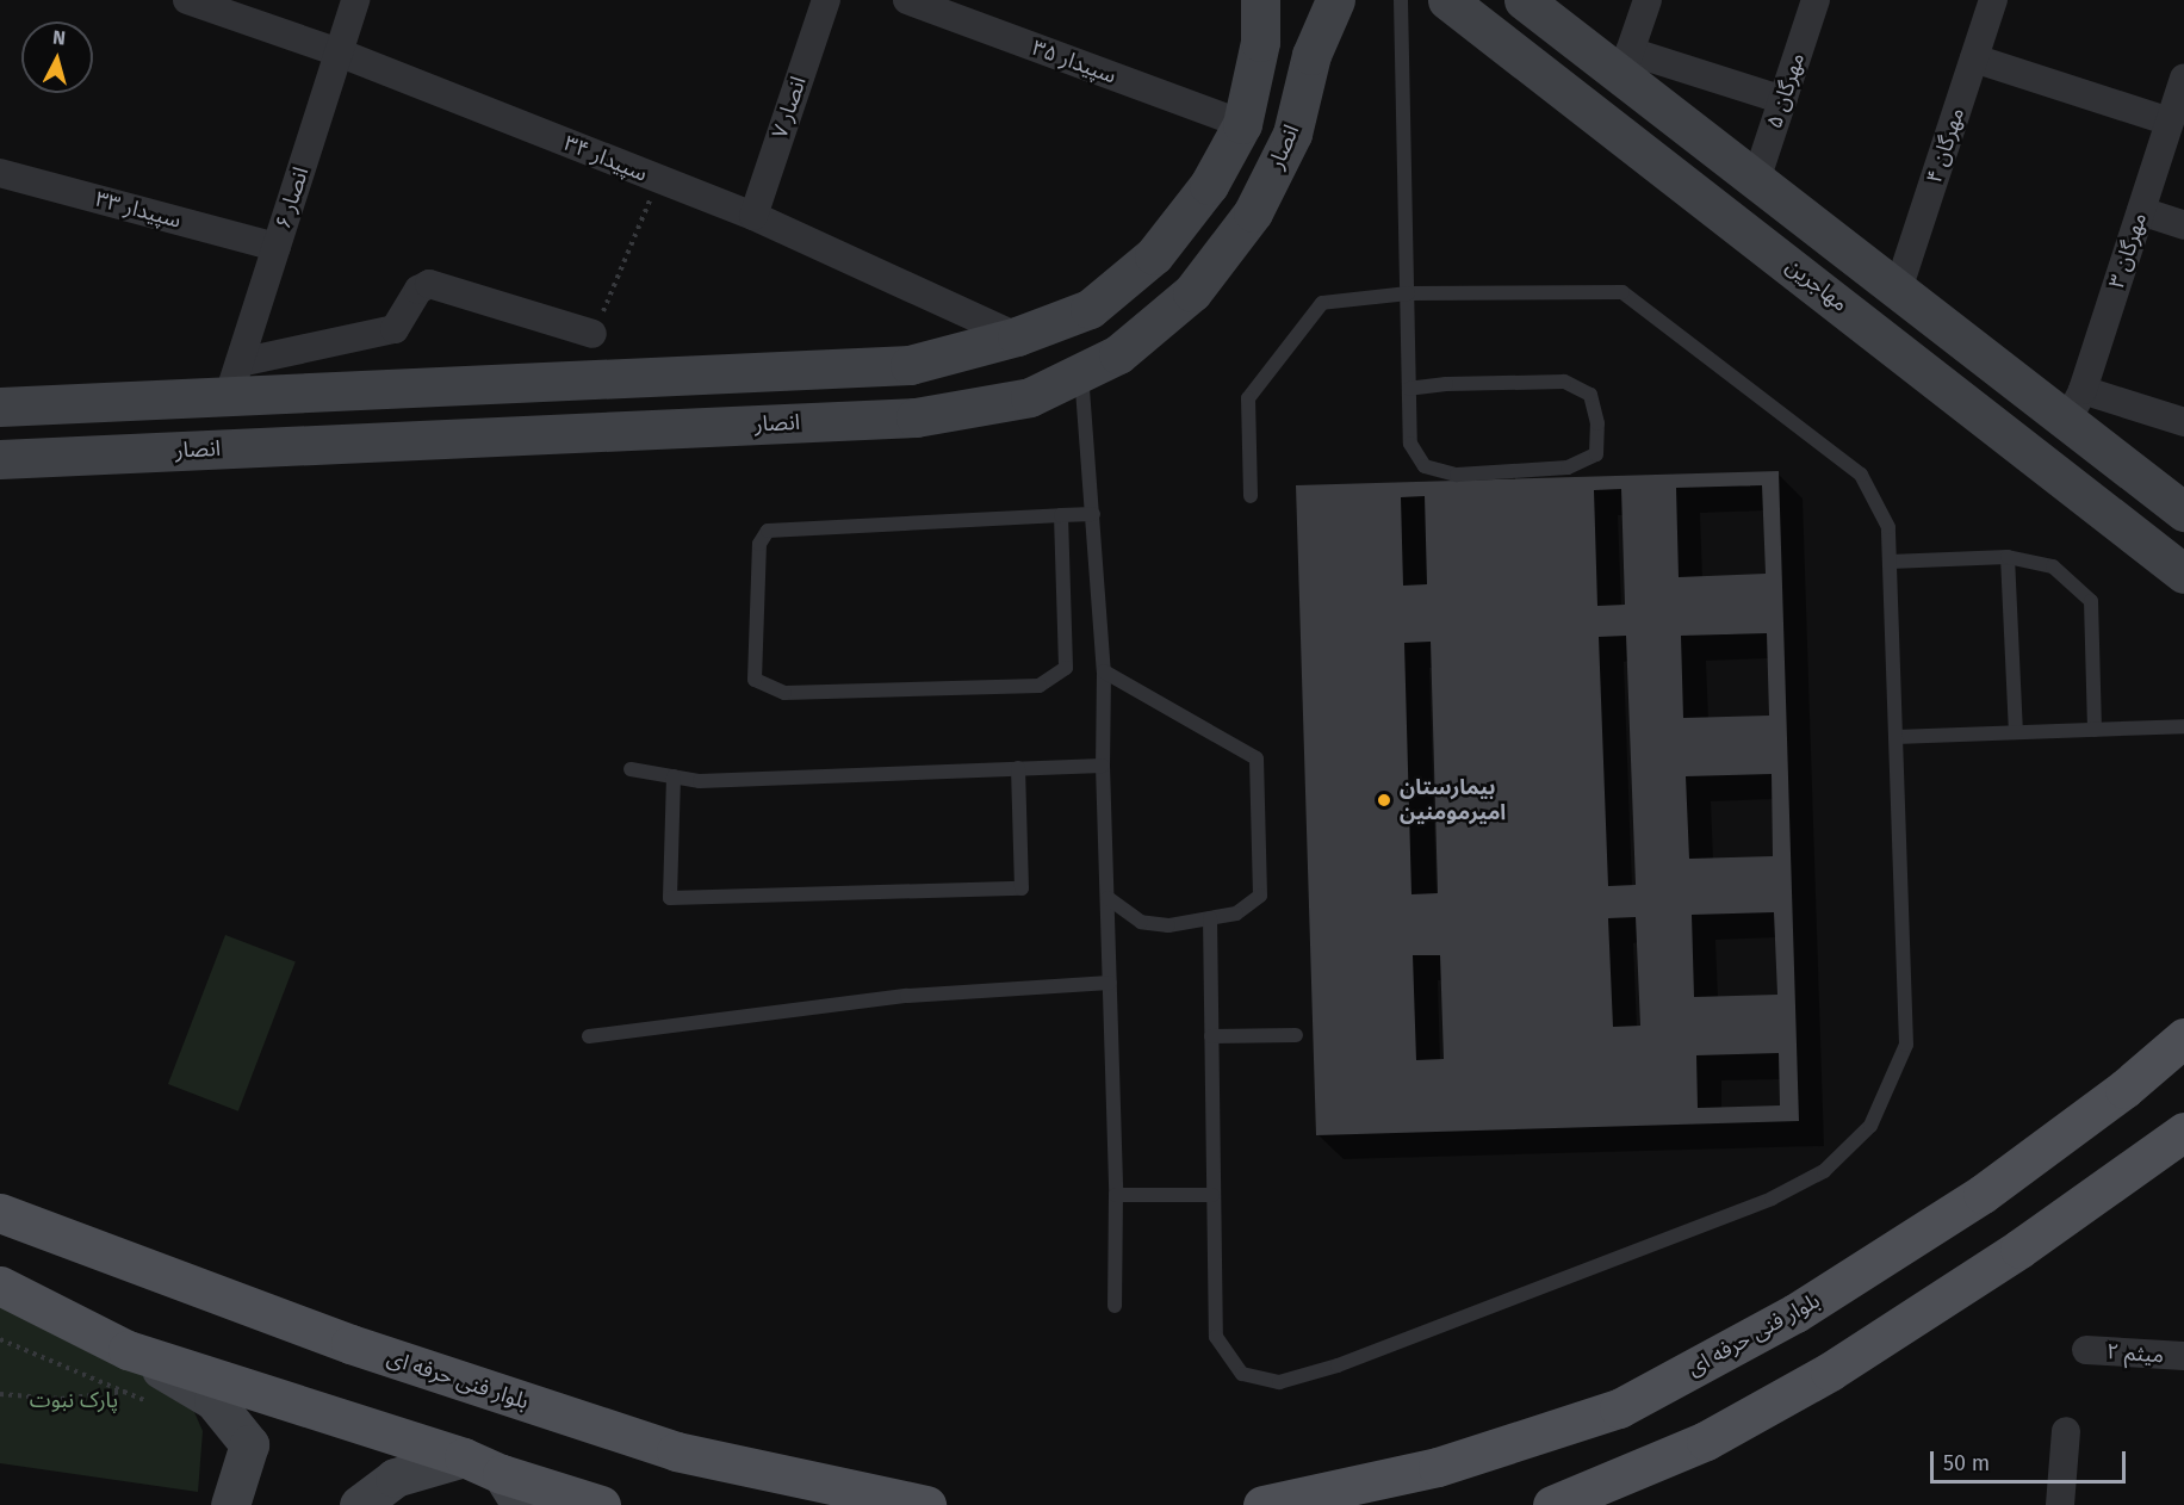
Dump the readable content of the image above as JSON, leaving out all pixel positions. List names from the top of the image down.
{
  "streets": {
    "main road": ["انصار", "مهاجرین", "بلوار فنی حرفه ای"],
    "street": [
      "سپیدار ۳۵",
      "مهرگان ۵",
      "انصار ۷",
      "مهرگان ۴",
      "سپیدار ۳۴",
      "انصار ۶",
      "سپیدار ۳۳",
      "مهرگان ۳",
      "میثم ۲"
    ]
  },
  "crossings": [
    ["انصار ۷", "سپیدار ۳۴"],
    ["سپیدار ۳۴", "انصار ۶"],
    ["انصار ۶", "سپیدار ۳۳"]
  ],
  "parks": ["پارک نبوت"],
  "places": ["بیمارستان امیرمومنین"],
  "scale_bar": "50 m",
  "north": "top"
}
